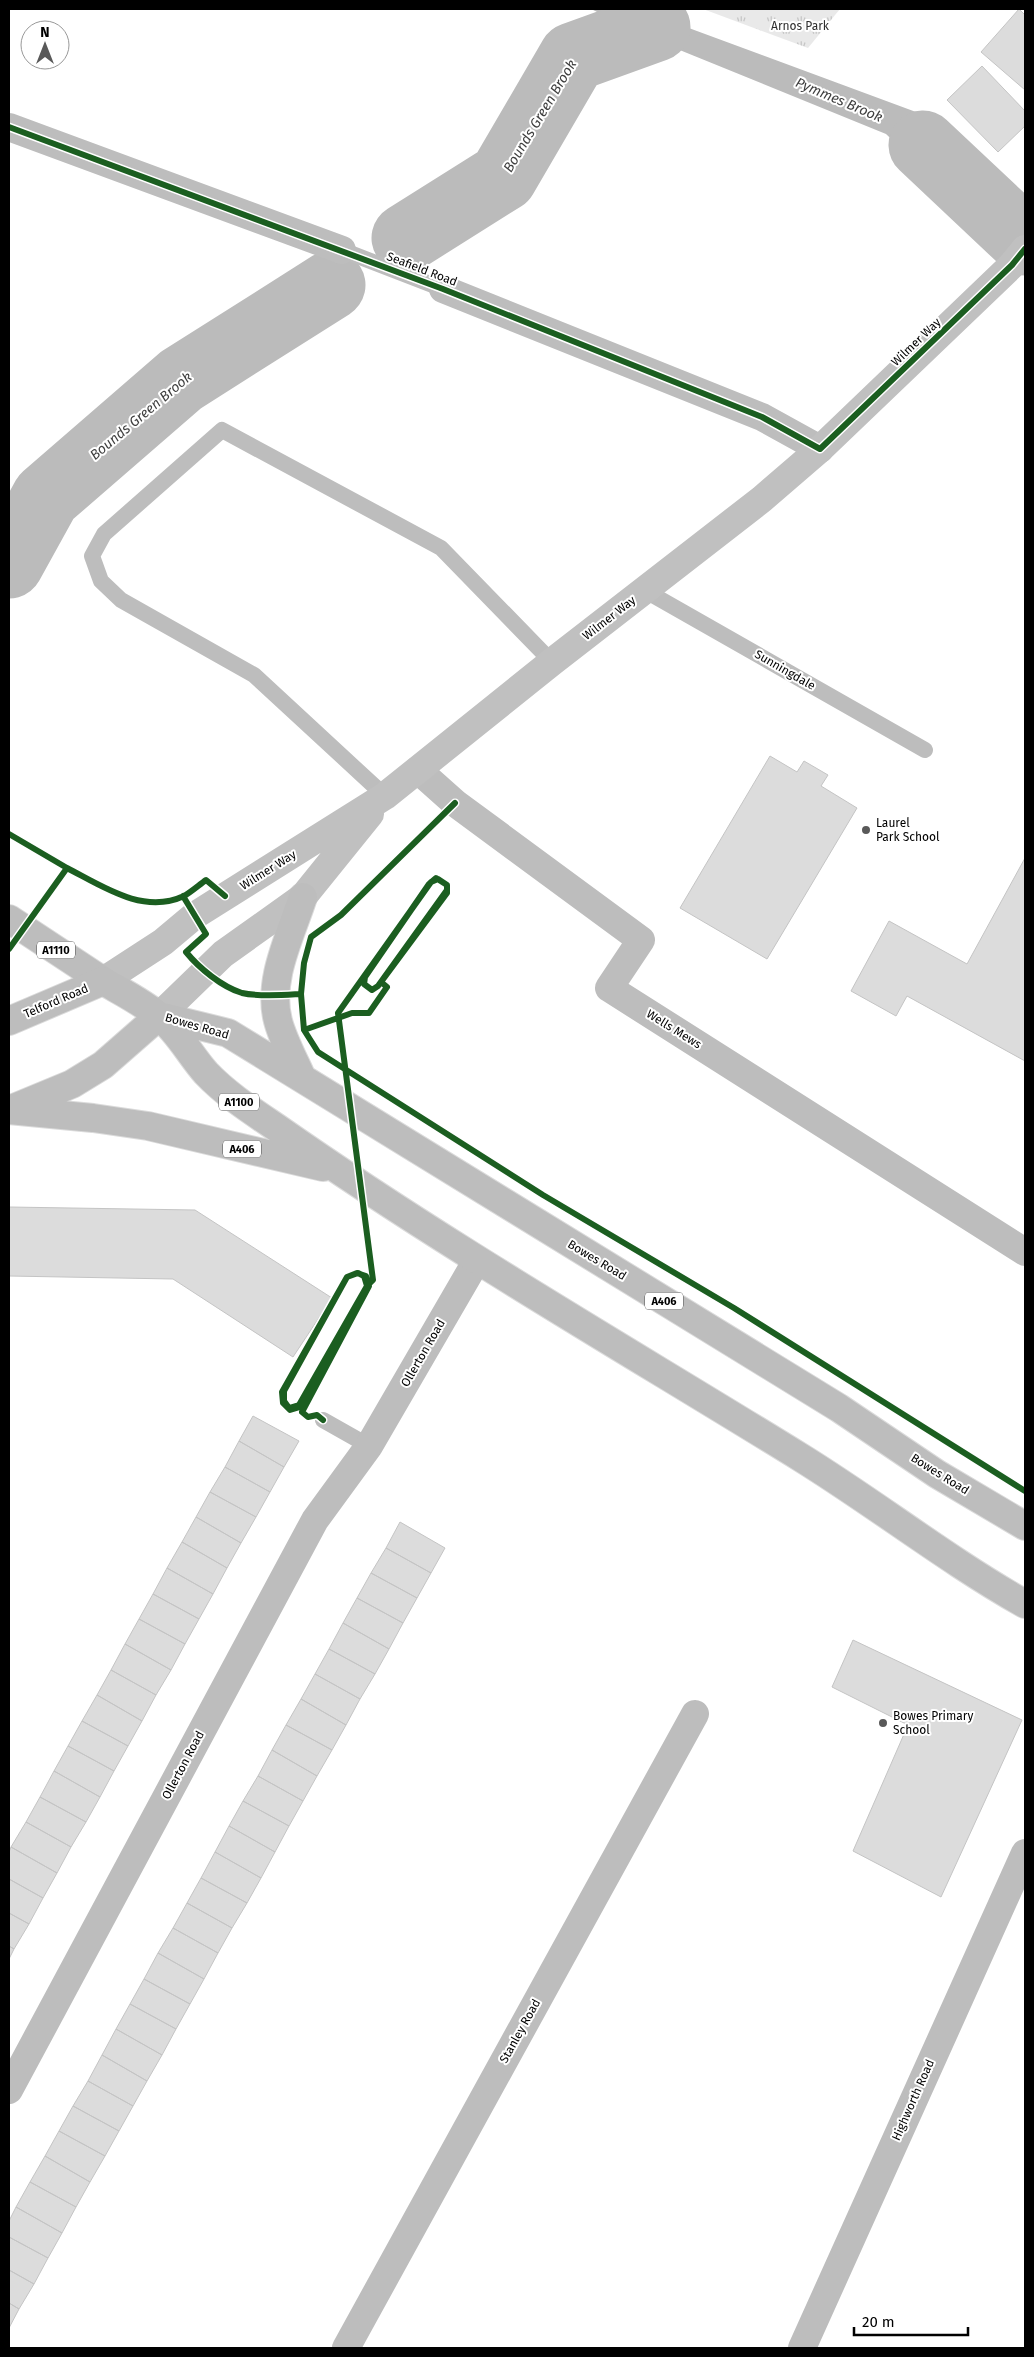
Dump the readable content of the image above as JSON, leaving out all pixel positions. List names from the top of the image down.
{
  "streets": {
    "main road": [
      "Seafield Road",
      "Wilmer Way",
      "A1110",
      "Telford Road",
      "Bowes Road",
      "Wells Mews",
      "A1100",
      "A406",
      "Ollerton Road",
      "Stanley Road",
      "Highworth Road"
    ],
    "lane": ["Sunningdale"]
  },
  "crossings": [
    ["Seafield Road", "Wilmer Way"],
    ["Wilmer Way", "Sunningdale"],
    ["Wilmer Way", "Telford Road"],
    ["Wilmer Way", "Bowes Road"],
    ["Wilmer Way", "Wells Mews"],
    ["Telford Road", "Bowes Road"],
    ["Bowes Road", "Ollerton Road"]
  ],
  "water": ["Pymmes Brook", "Bounds Green Brook"],
  "parks": ["Arnos Park"],
  "places": ["Laurel Park School", "Bowes Primary School"],
  "scale_bar": "20 m",
  "north": "top"
}
